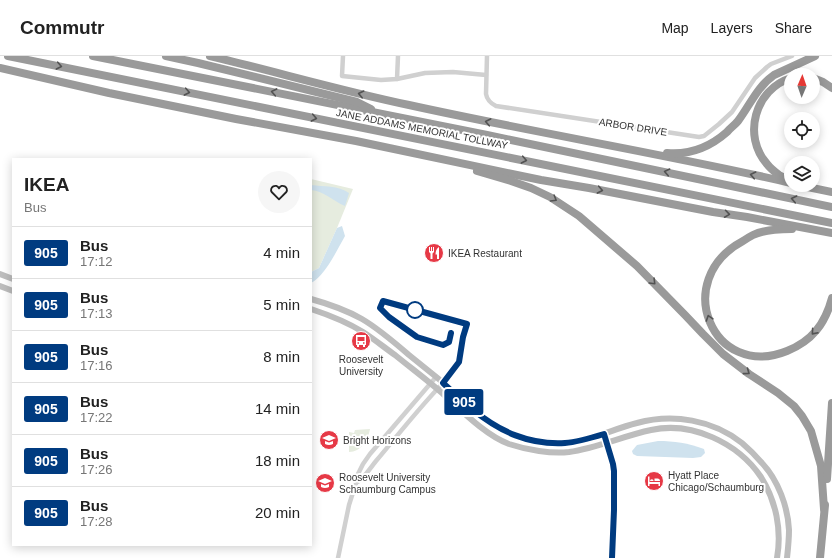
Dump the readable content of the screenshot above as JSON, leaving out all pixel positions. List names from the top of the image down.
{
  "streets": {
    "highway": ["JANE ADDAMS MEMORIAL TOLLWAY"],
    "street": ["ARBOR DRIVE"]
  },
  "places": {
    "restaurant": ["IKEA Restaurant"],
    "bus stop": ["Roosevelt University"],
    "school or university": ["Bright Horizons", "Roosevelt University Schaumburg Campus"],
    "hotel": ["Hyatt Place Chicago/Schaumburg"]
  },
  "lines": ["bus line 905"],
  "north": "top",
  "page": {
    "header": "Commutr",
    "nav": ["Map", "Layers", "Share"],
    "on_map": "905",
    "heading": ["IKEA", "Bus"],
    "list": [
      {
        "mark": "905",
        "name": "Bus",
        "note": "17:12",
        "value": "4 min"
      },
      {
        "mark": "905",
        "name": "Bus",
        "note": "17:13",
        "value": "5 min"
      },
      {
        "mark": "905",
        "name": "Bus",
        "note": "17:16",
        "value": "8 min"
      },
      {
        "mark": "905",
        "name": "Bus",
        "note": "17:22",
        "value": "14 min"
      },
      {
        "mark": "905",
        "name": "Bus",
        "note": "17:26",
        "value": "18 min"
      },
      {
        "mark": "905",
        "name": "Bus",
        "note": "17:28",
        "value": "20 min"
      }
    ]
  }
}
